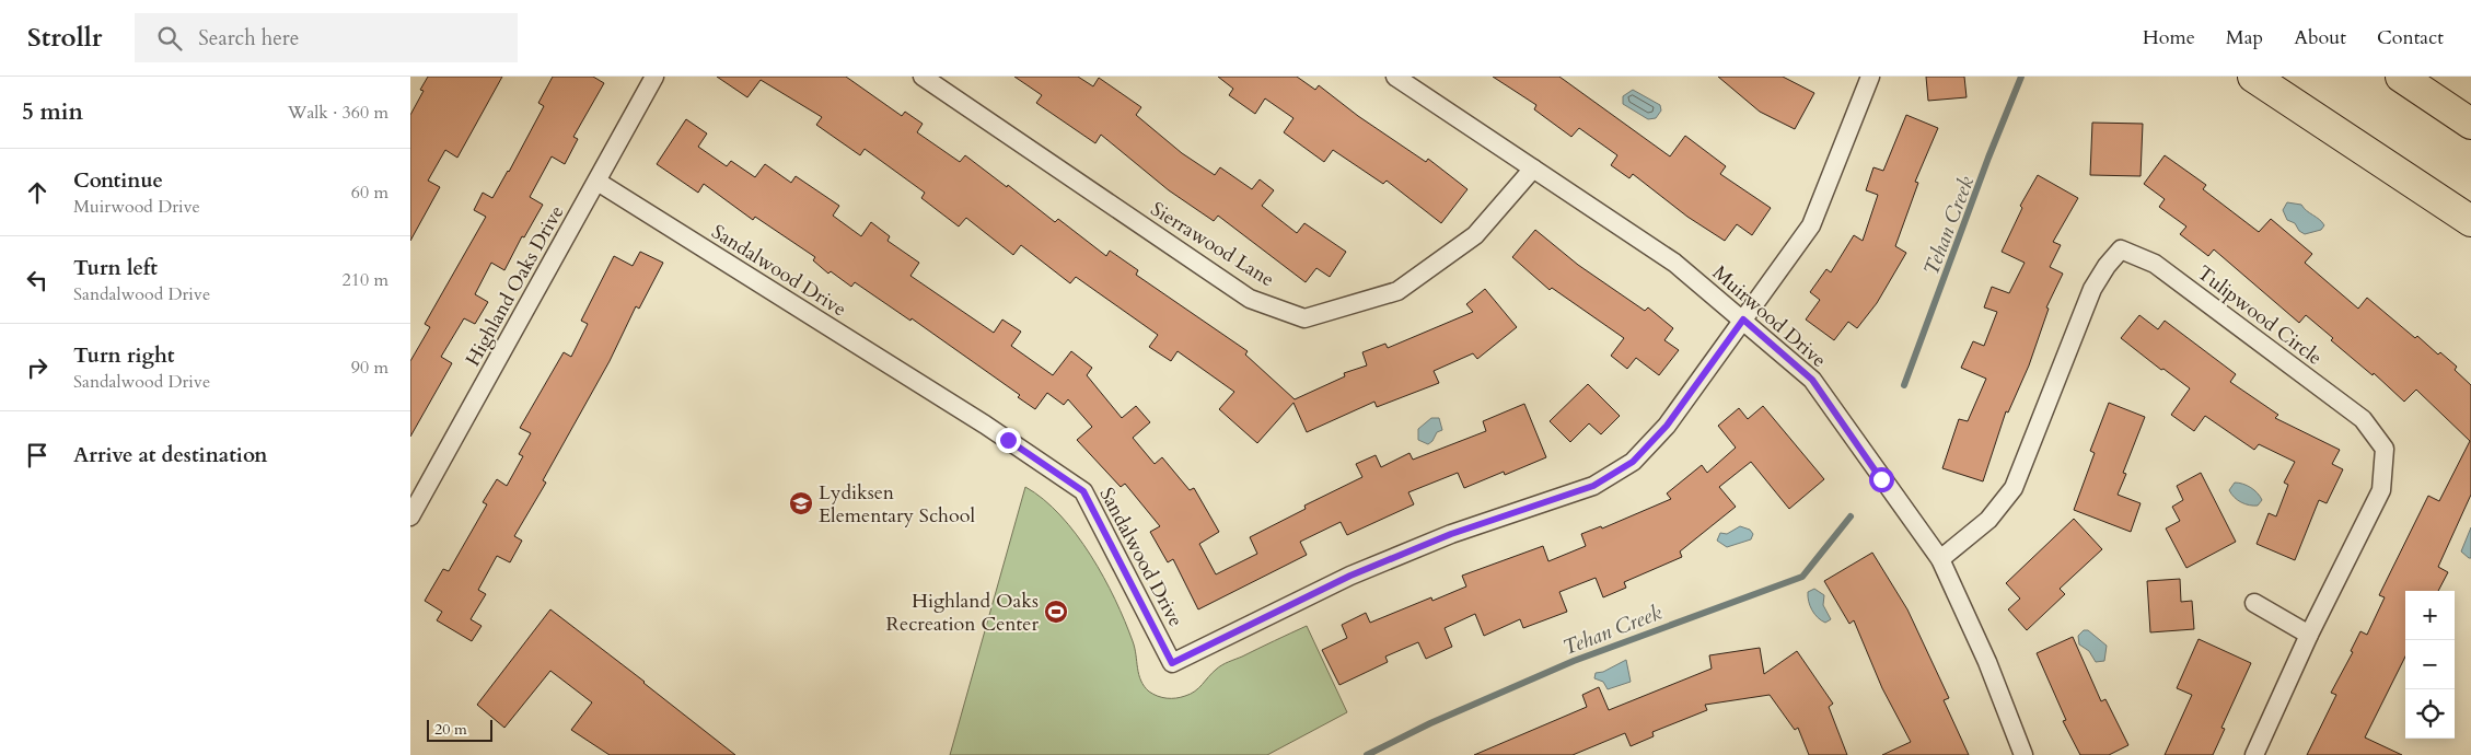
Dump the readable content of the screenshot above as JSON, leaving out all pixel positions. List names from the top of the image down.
{
  "streets": {
    "street": [
      "Sierrawood Lane",
      "Sandalwood Drive",
      "Highland Oaks Drive",
      "Tulipwood Circle",
      "Muirwood Drive"
    ]
  },
  "crossings": [
    ["Sierrawood Lane", "Muirwood Drive"],
    ["Sandalwood Drive", "Highland Oaks Drive"],
    ["Sandalwood Drive", "Muirwood Drive"],
    ["Tulipwood Circle", "Muirwood Drive"]
  ],
  "water": ["Tehan Creek"],
  "places": {
    "school or university": ["Lydiksen Elementary School"],
    "sports": ["Highland Oaks Recreation Center"]
  },
  "scale_bar": "20 m",
  "page": {
    "header": "Strollr",
    "search": "Search here",
    "nav": [
      "Home",
      "Map",
      "About",
      "Contact"
    ],
    "heading": ["5 min", "Walk · 360 m"],
    "list": [
      ["Continue", "Muirwood Drive", "60 m"],
      ["Turn left", "Sandalwood Drive", "210 m"],
      ["Turn right", "Sandalwood Drive", "90 m"],
      "Arrive at destination"
    ],
    "map_buttons": ["+", "−"],
    "scale": "20 m"
  }
}
